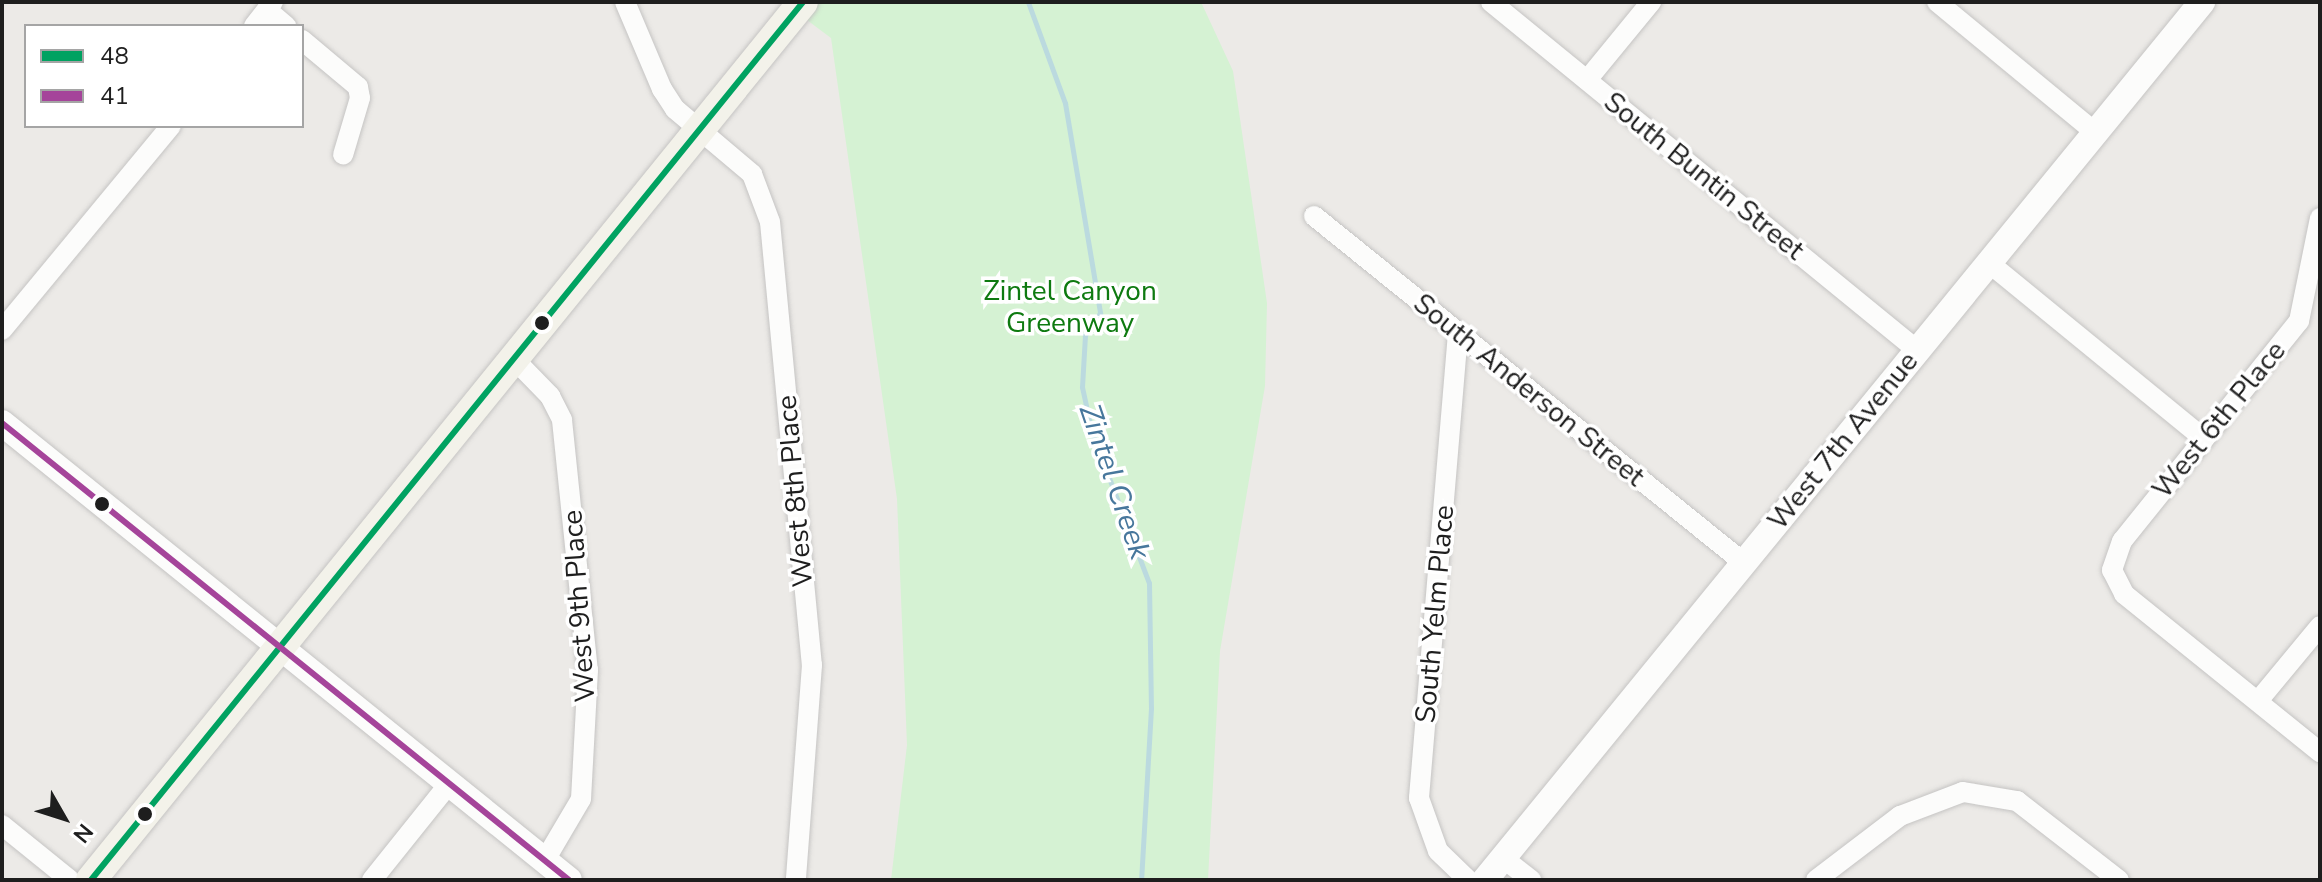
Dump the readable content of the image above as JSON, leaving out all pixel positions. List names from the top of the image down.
{
  "streets": {
    "street": [
      "South Buntin Street",
      "South Anderson Street",
      "West 6th Place",
      "West 7th Avenue",
      "West 8th Place",
      "West 9th Place",
      "South Yelm Place"
    ]
  },
  "crossings": [
    ["South Buntin Street", "West 7th Avenue"],
    ["South Anderson Street", "West 7th Avenue"],
    ["South Anderson Street", "South Yelm Place"]
  ],
  "water": ["Zintel Creek"],
  "parks": ["Zintel Canyon Greenway"],
  "lines": ["transit line 48", "transit line 41"],
  "legend": ["48", "41"],
  "north": "bottom right"
}
